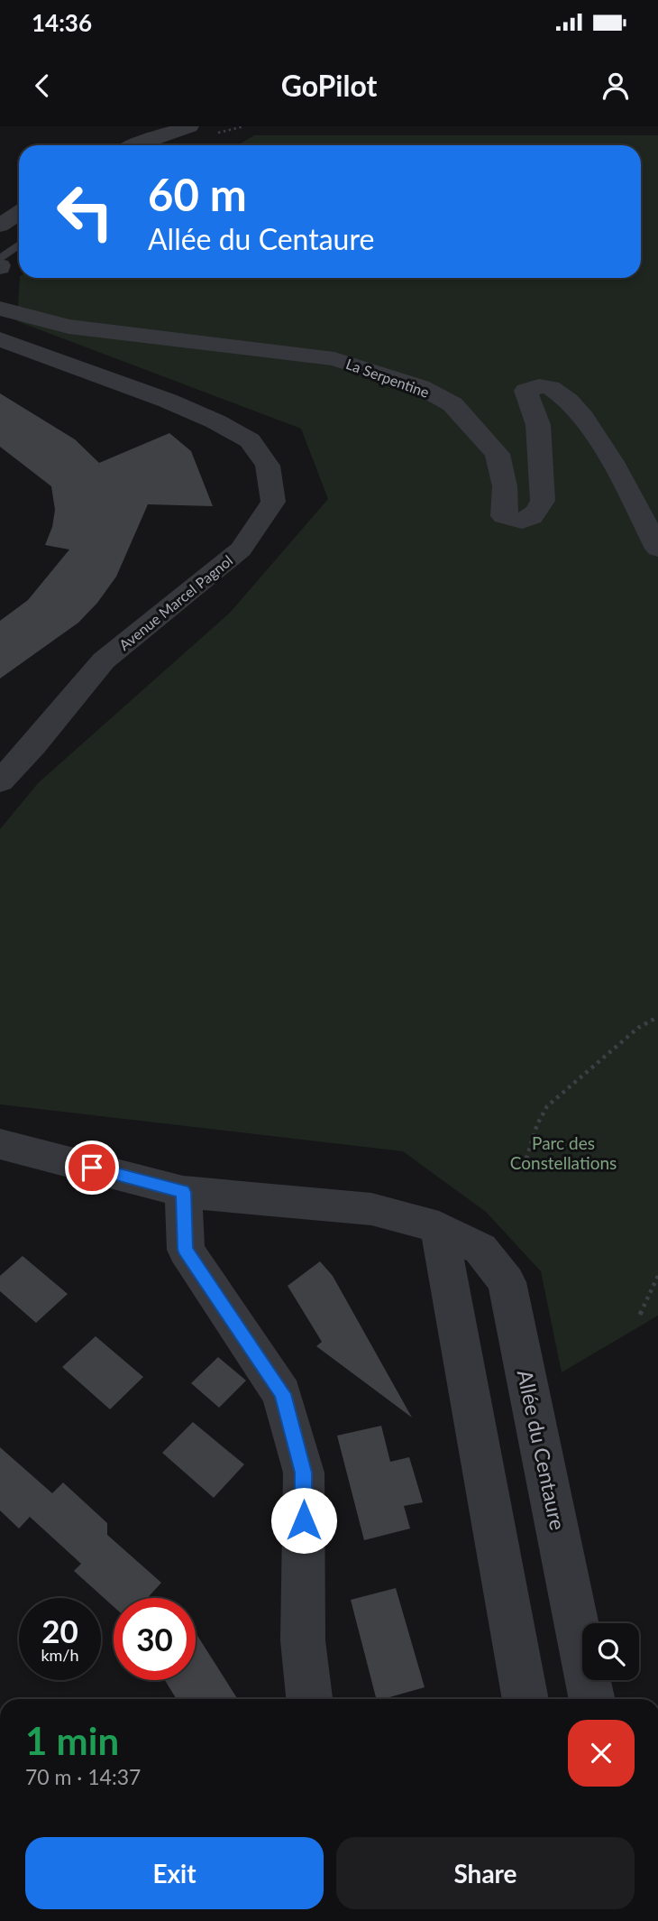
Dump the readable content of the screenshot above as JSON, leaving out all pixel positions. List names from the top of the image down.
{
  "streets": {
    "street": ["La Serpentine", "Avenue Marcel Pagnol", "Allée du Centaure"]
  },
  "parks": ["Parc des Constellations"],
  "page": {
    "status": "14:36",
    "header": "GoPilot",
    "turn": ["60 m", "Allée du Centaure"],
    "speed": "20 km/h",
    "limit": "30",
    "heading": ["1 min", "70 m · 14:37"],
    "buttons": ["Exit", "Share"]
  }
}
